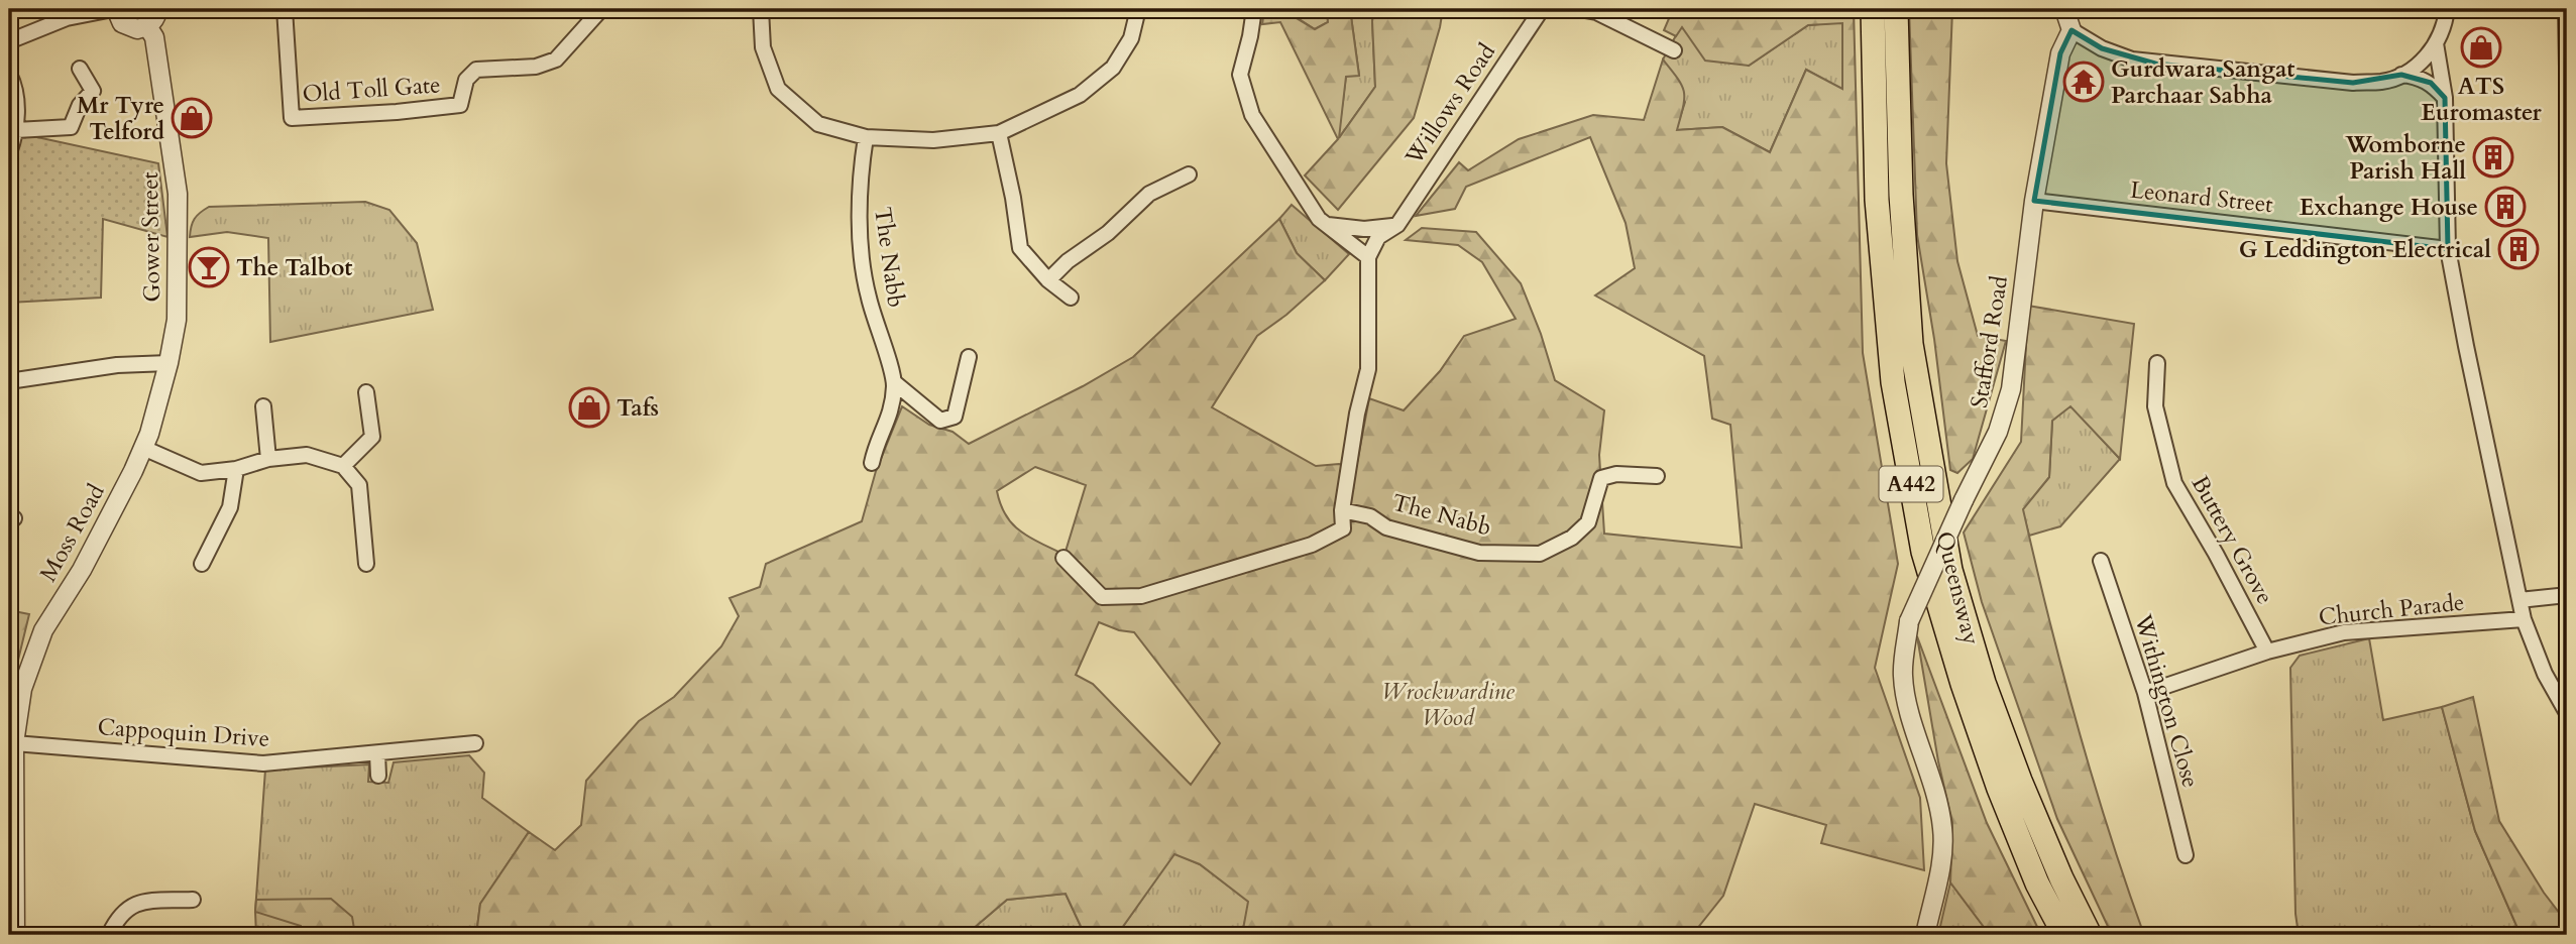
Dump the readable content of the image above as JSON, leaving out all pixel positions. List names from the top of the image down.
{
  "streets": {
    "highway": ["A442", "Queensway"],
    "street": [
      "Old Toll Gate",
      "Willows Road",
      "Leonard Street",
      "Gower Street",
      "The Nabb",
      "Stafford Road",
      "Moss Road",
      "Buttery Grove",
      "Church Parade",
      "Withington Close",
      "Cappoquin Drive"
    ]
  },
  "crossings": [
    ["Leonard Street", "Stafford Road"],
    ["Gower Street", "Moss Road"],
    ["Moss Road", "Cappoquin Drive"],
    ["Buttery Grove", "Church Parade"],
    ["Church Parade", "Withington Close"]
  ],
  "parks": ["Wrockwardine Wood"],
  "places": {
    "shop": ["ATS Euromaster", "Mr Tyre Telford", "Tafs"],
    "temple": ["Gurdwara Sangat Parchaar Sabha"],
    "building": ["Womborne Parish Hall", "Exchange House", "G Leddington Electrical"],
    "bar": ["The Talbot"]
  }
}
